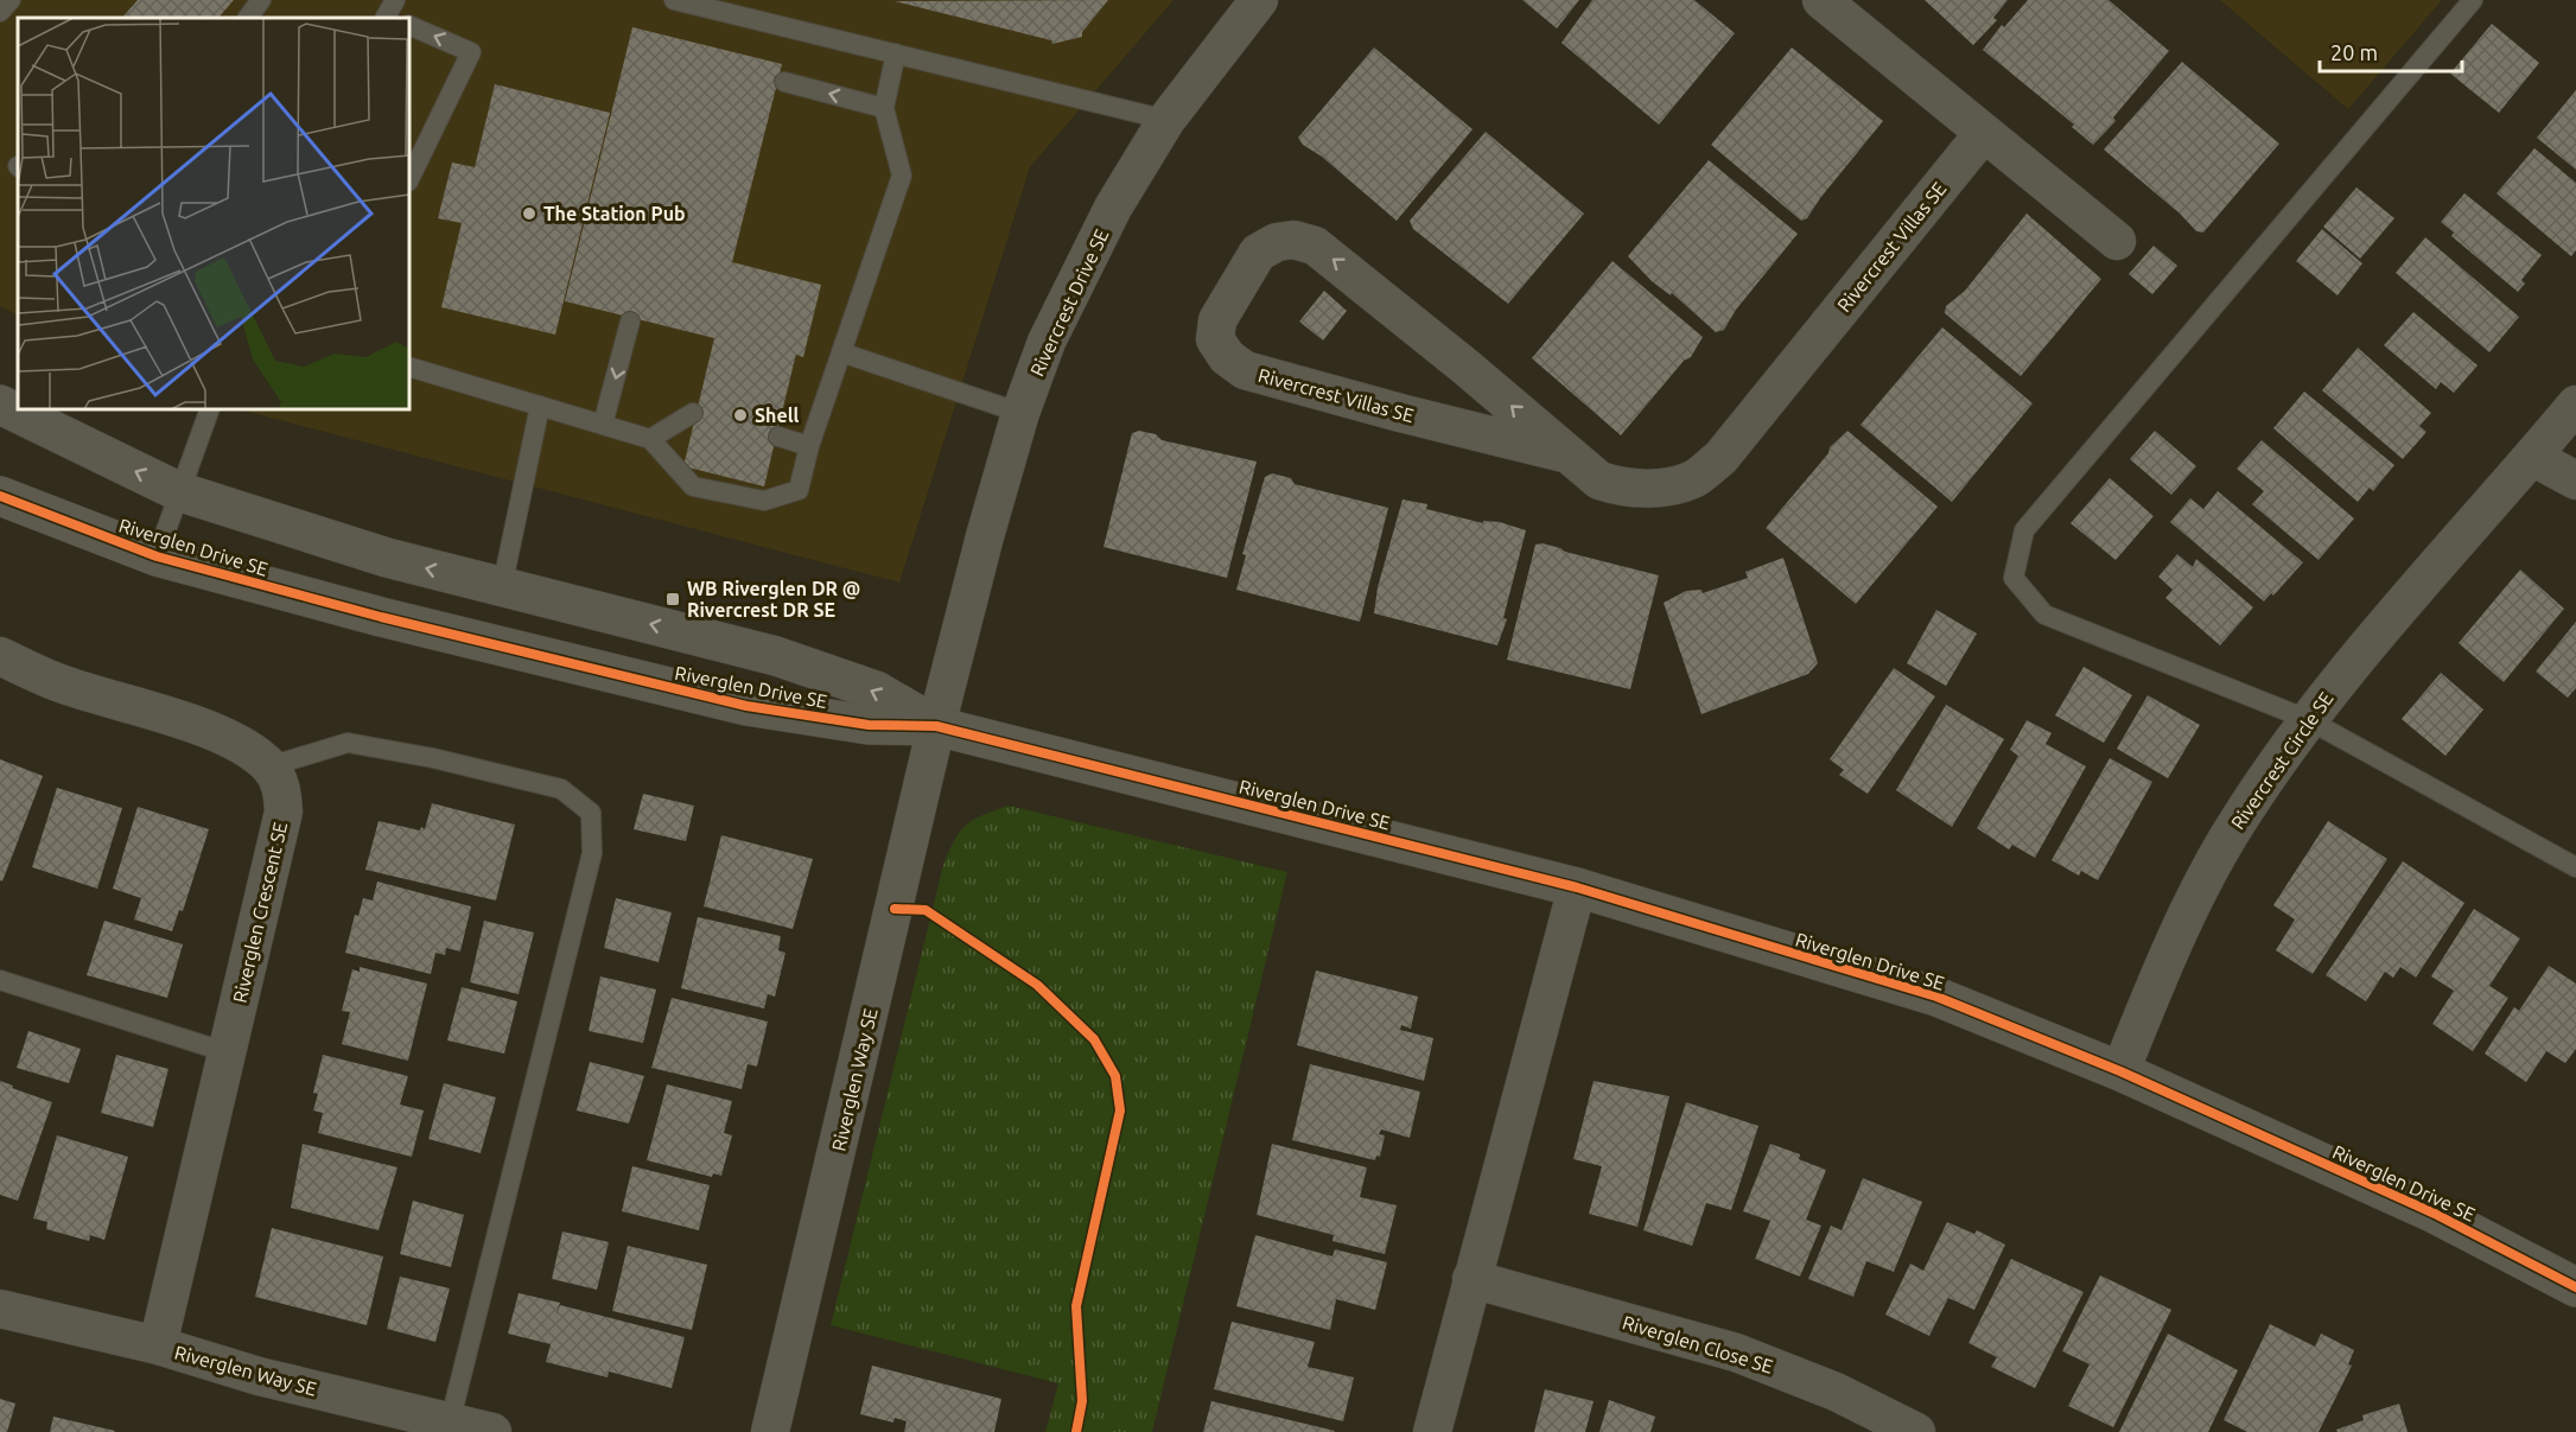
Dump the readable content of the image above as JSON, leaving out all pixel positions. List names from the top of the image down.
{
  "streets": {
    "street": [
      "Rivercrest Villas SE",
      "Rivercrest Drive SE",
      "Riverglen Drive SE",
      "Rivercrest Circle SE",
      "Riverglen Crescent SE",
      "Riverglen Way SE",
      "Riverglen Close SE"
    ]
  },
  "crossings": [
    ["Rivercrest Drive SE", "Riverglen Drive SE"],
    ["Rivercrest Drive SE", "Riverglen Way SE"],
    ["Riverglen Drive SE", "Rivercrest Circle SE"],
    ["Riverglen Drive SE", "Riverglen Way SE"],
    ["Riverglen Crescent SE", "Riverglen Way SE"]
  ],
  "places": {
    "other": ["The Station Pub", "Shell"],
    "transit": ["WB Riverglen DR @ Rivercrest DR SE"]
  },
  "scale_bar": "20 m"
}
